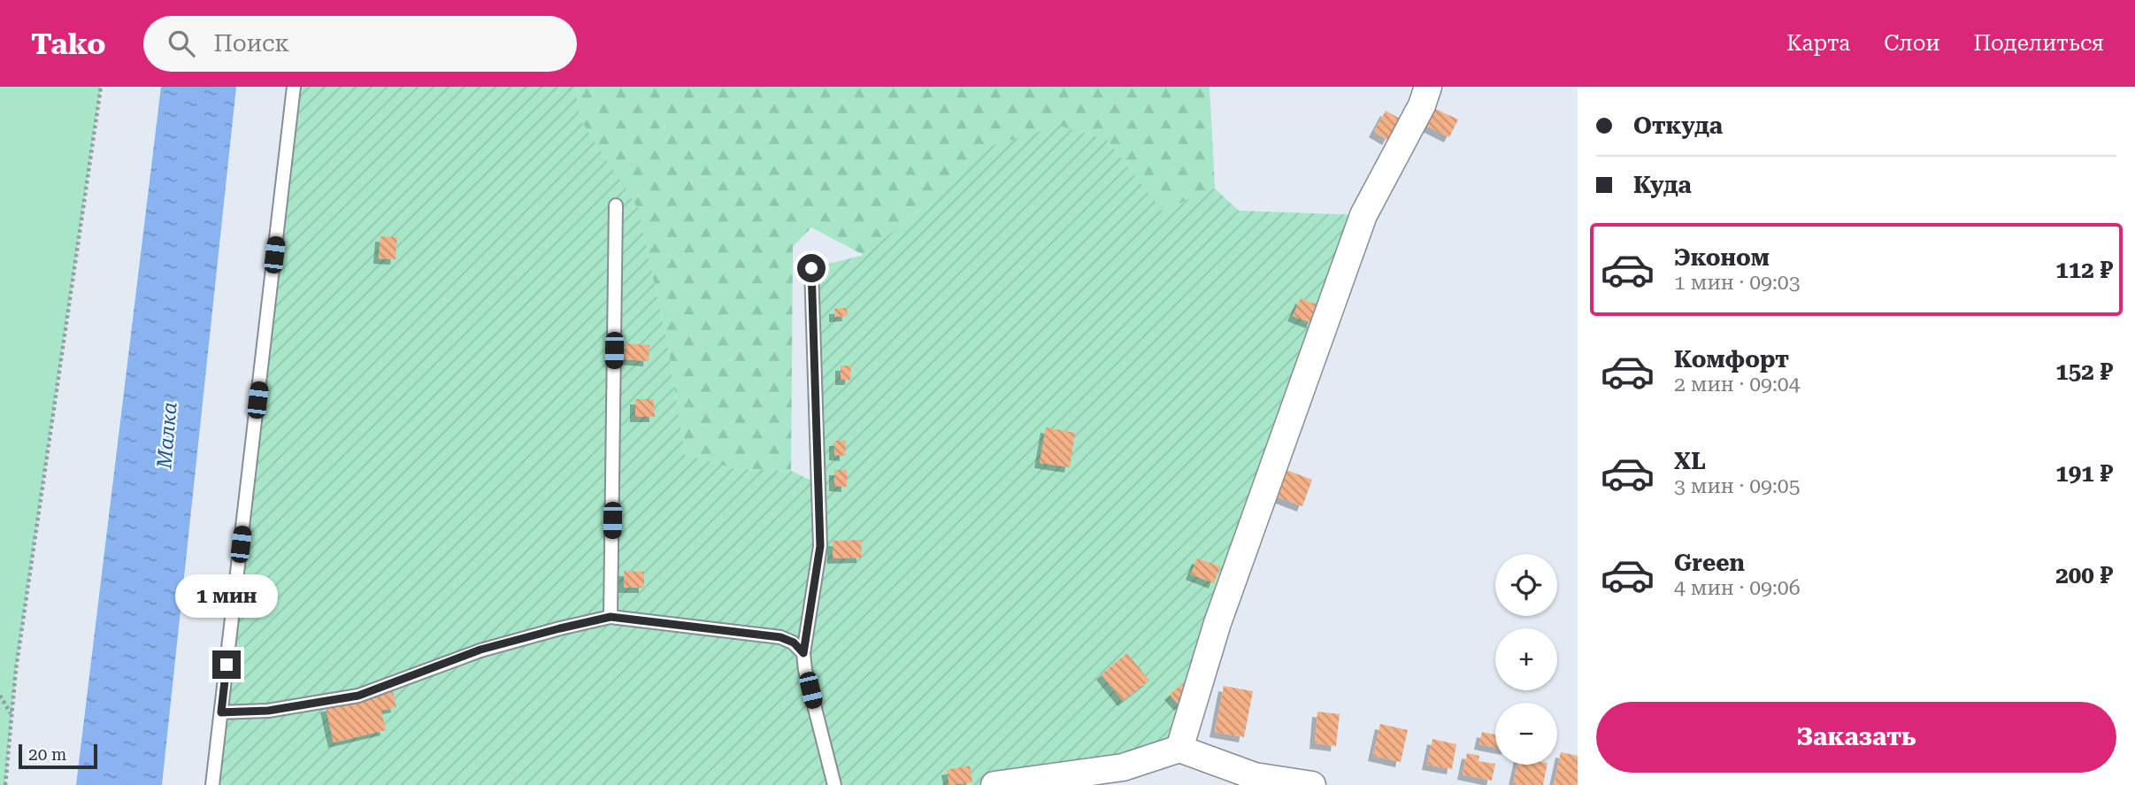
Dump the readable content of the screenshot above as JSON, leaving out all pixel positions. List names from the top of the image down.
{
  "water": ["Малка"],
  "scale_bar": "20 m",
  "page": {
    "header": "Tako",
    "search": "Поиск",
    "nav": ["Карта", "Слои", "Поделиться"],
    "banner": ["Откуда", "Куда"],
    "list": [
      {
        "name": "Эконом",
        "note": "1 мин · 09:03",
        "value": "112 ₽"
      },
      {
        "name": "Комфорт",
        "note": "2 мин · 09:04",
        "value": "152 ₽"
      },
      {
        "name": "XL",
        "note": "3 мин · 09:05",
        "value": "191 ₽"
      },
      {
        "name": "Green",
        "note": "4 мин · 09:06",
        "value": "200 ₽"
      }
    ],
    "map_buttons": ["+", "−"],
    "bubble": "1 мин",
    "buttons": "Заказать",
    "scale": "20 m"
  }
}
